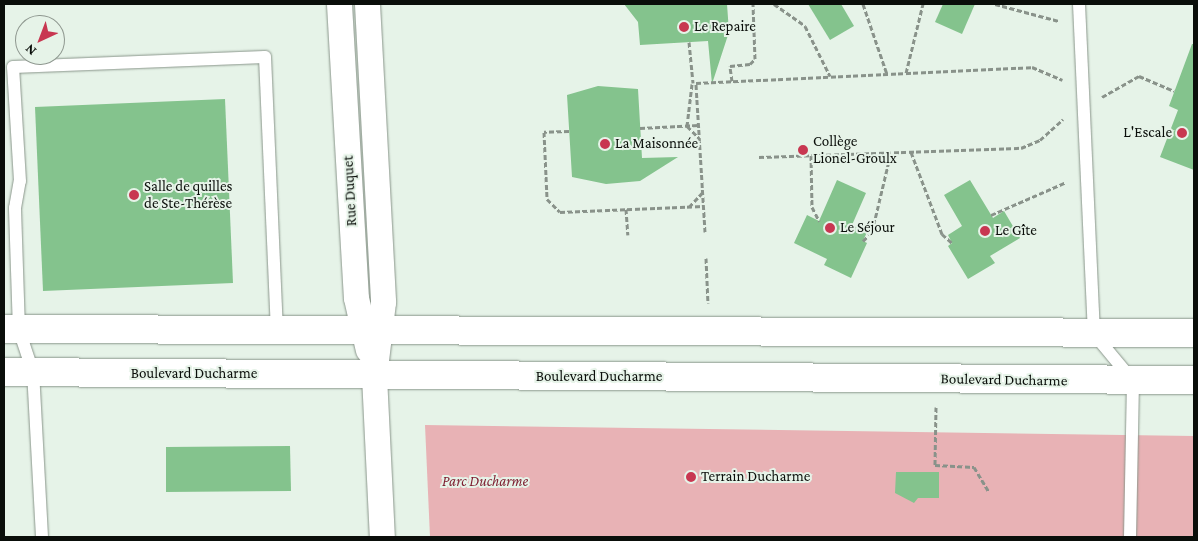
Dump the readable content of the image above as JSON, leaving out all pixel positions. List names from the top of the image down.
{
  "streets": {
    "street": ["Rue Duquet", "Boulevard Ducharme"]
  },
  "crossings": [
    ["Rue Duquet", "Boulevard Ducharme"]
  ],
  "parks": ["Parc Ducharme"],
  "places": [
    "Le Repaire",
    "L'Escale",
    "La Maisonnée",
    "Collège Lionel-Groulx",
    "Salle de quilles de Ste-Thérèse",
    "Le Séjour",
    "Le Gîte",
    "Terrain Ducharme"
  ],
  "north": "bottom left"
}
